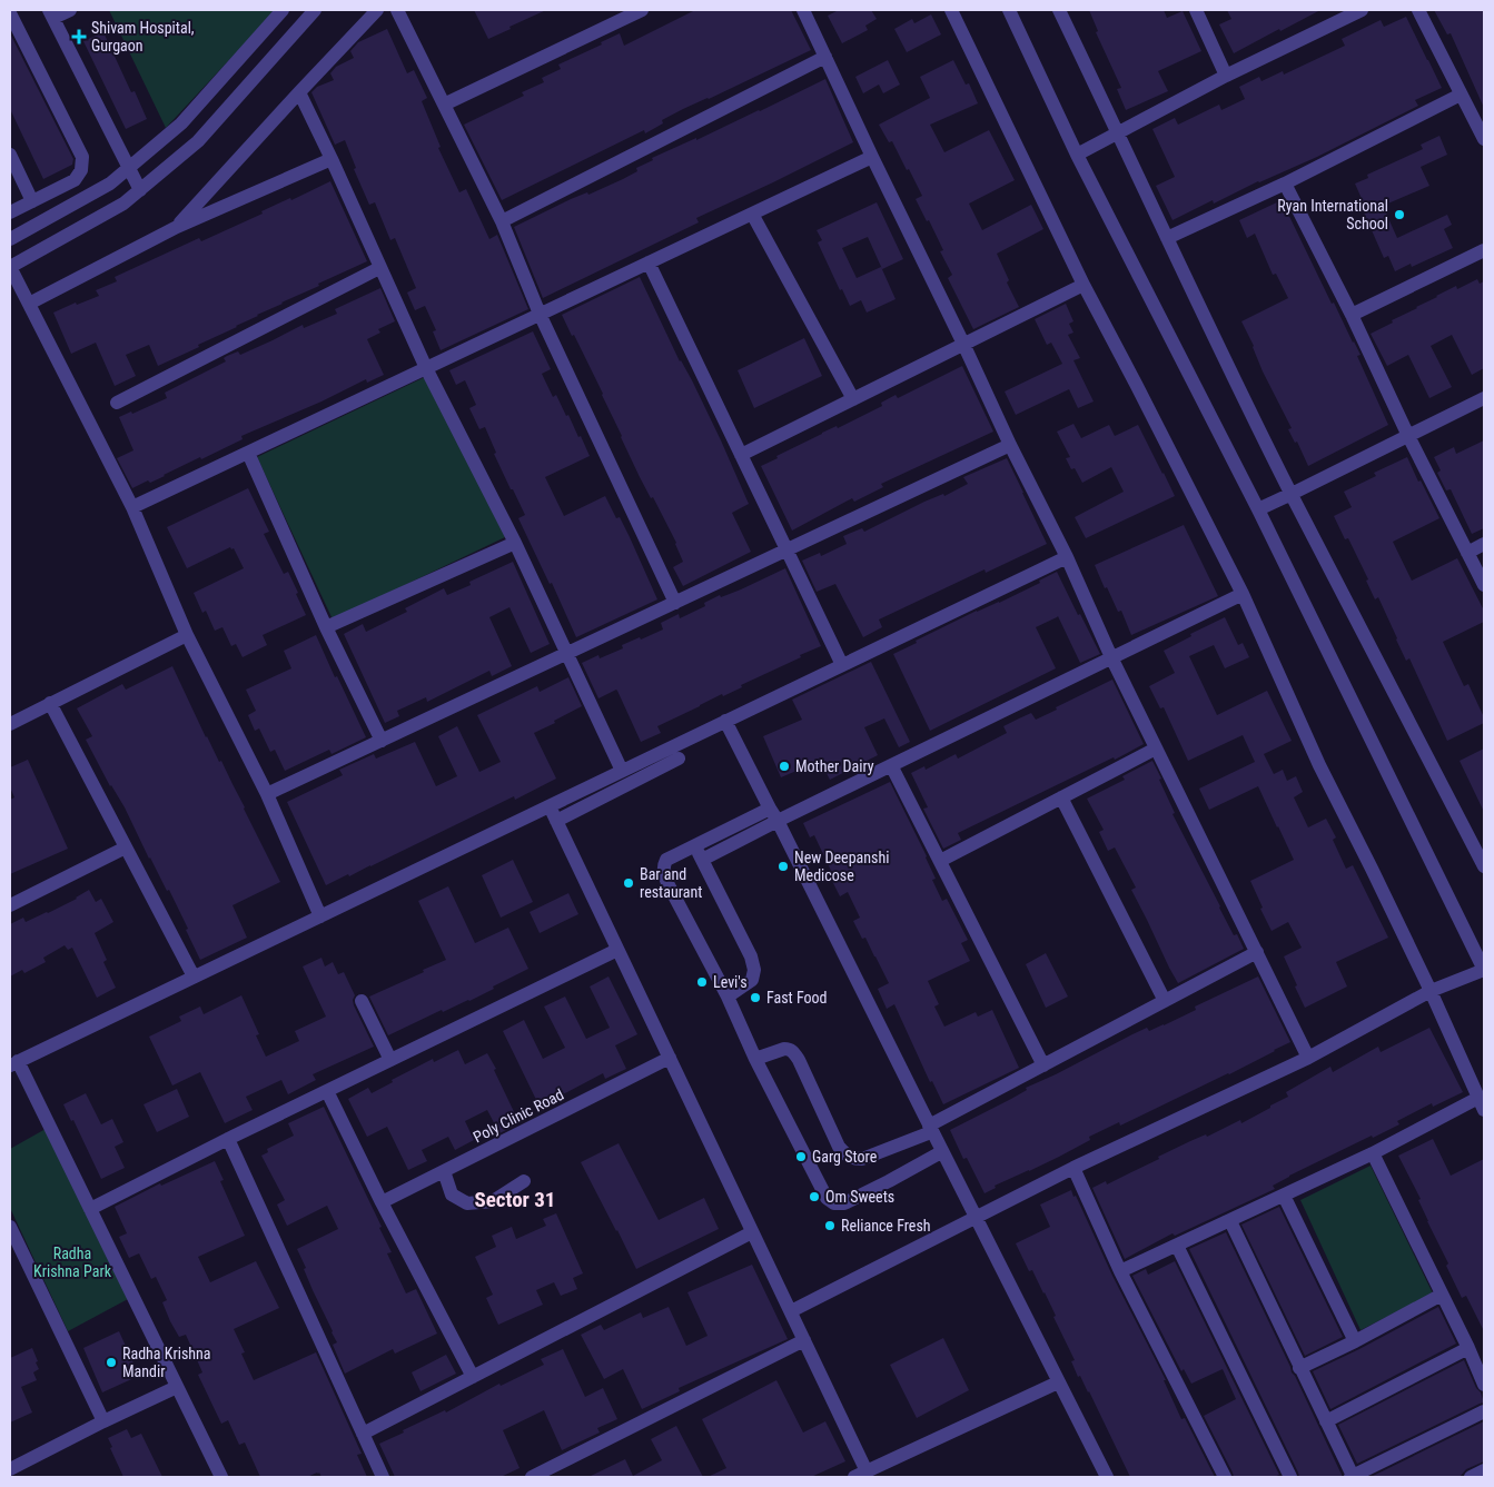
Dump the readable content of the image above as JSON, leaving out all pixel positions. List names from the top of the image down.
{
  "streets": {
    "street": ["Poly Clinic Road"]
  },
  "districts": ["Sector 31"],
  "parks": ["Radha Krishna Park"],
  "places": {
    "health": ["Shivam Hospital, Gurgaon"],
    "other": [
      "Ryan International School",
      "Mother Dairy",
      "New Deepanshi Medicose",
      "Bar and restaurant",
      "Levi's",
      "Fast Food",
      "Garg Store",
      "Om Sweets",
      "Reliance Fresh",
      "Radha Krishna Mandir"
    ]
  }
}
